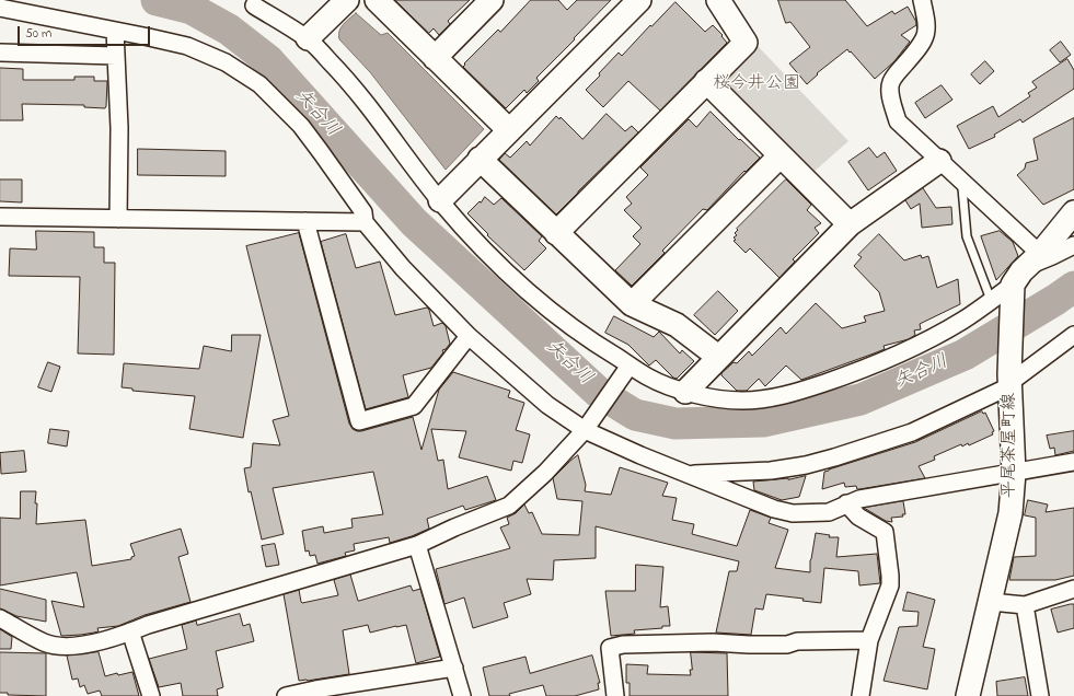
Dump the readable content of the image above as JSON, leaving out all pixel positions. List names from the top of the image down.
{
  "streets": {
    "street": ["平尾茶屋町線"]
  },
  "water": ["矢合川"],
  "parks": ["桜今井公園"],
  "scale_bar": "50 m"
}
